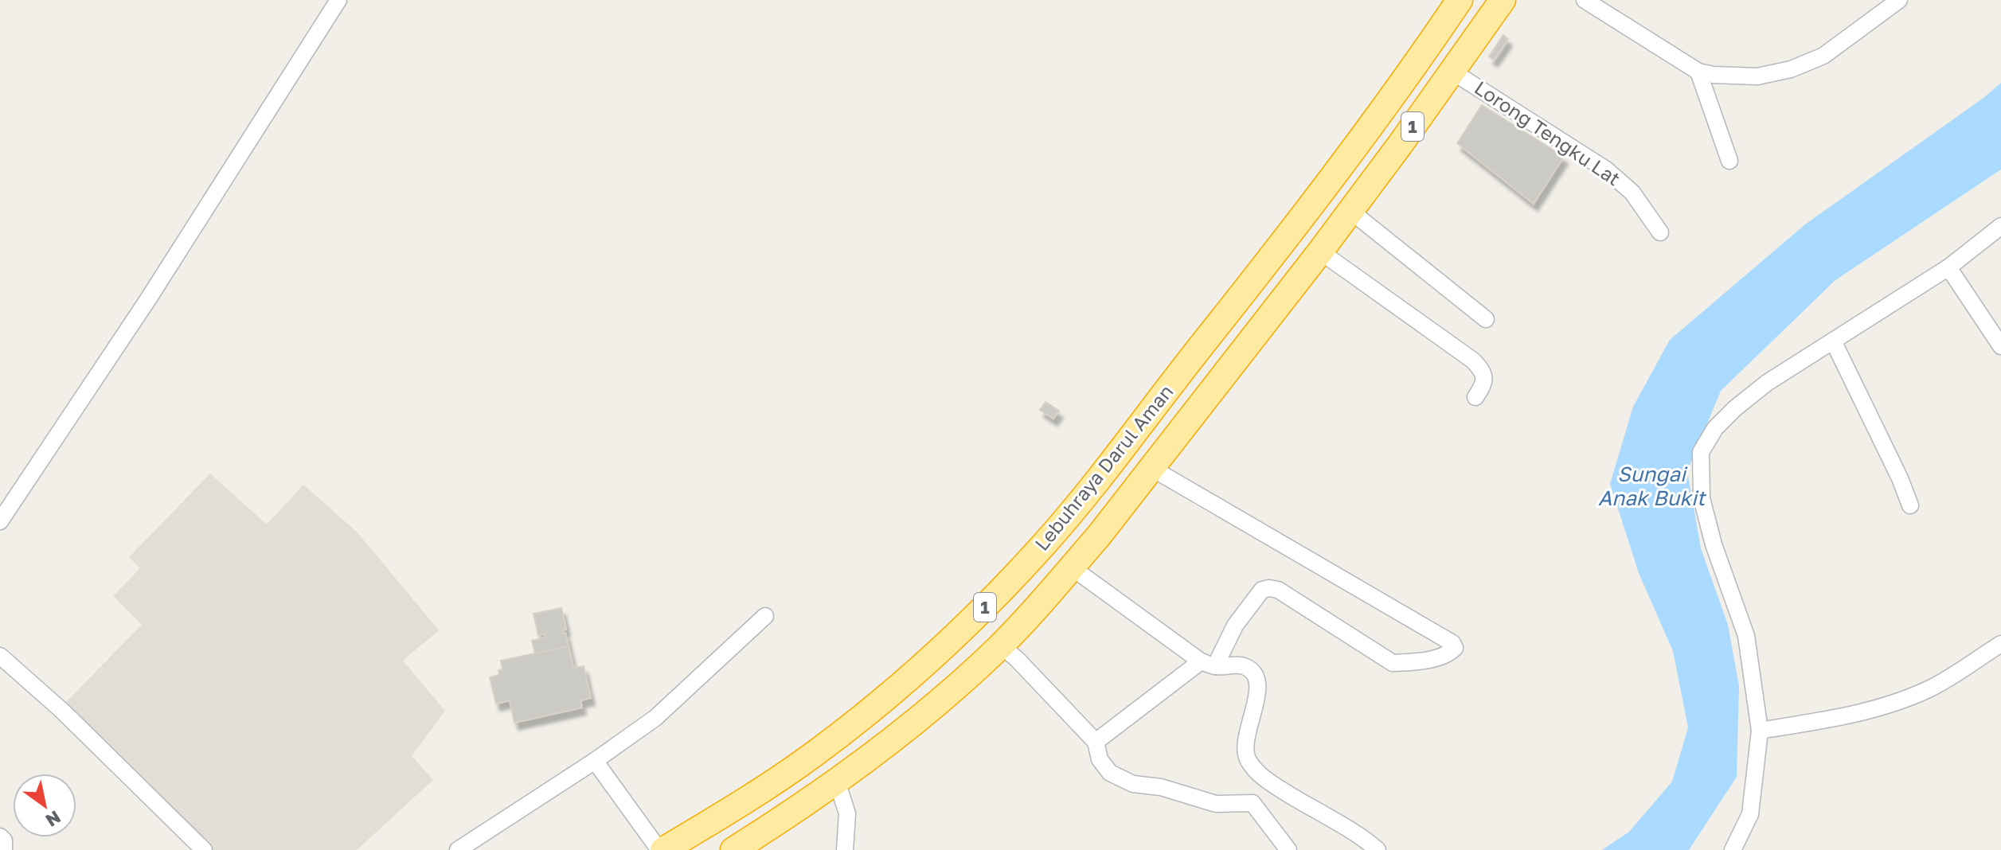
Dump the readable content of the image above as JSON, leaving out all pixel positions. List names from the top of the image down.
{
  "streets": {
    "highway": ["1", "Lebuhraya Darul Aman"],
    "street": ["Lorong Tengku Lat"]
  },
  "crossings": [
    ["Lorong Tengku Lat", "Lebuhraya Darul Aman"]
  ],
  "water": ["Sungai Anak Bukit"],
  "north": "bottom right"
}
